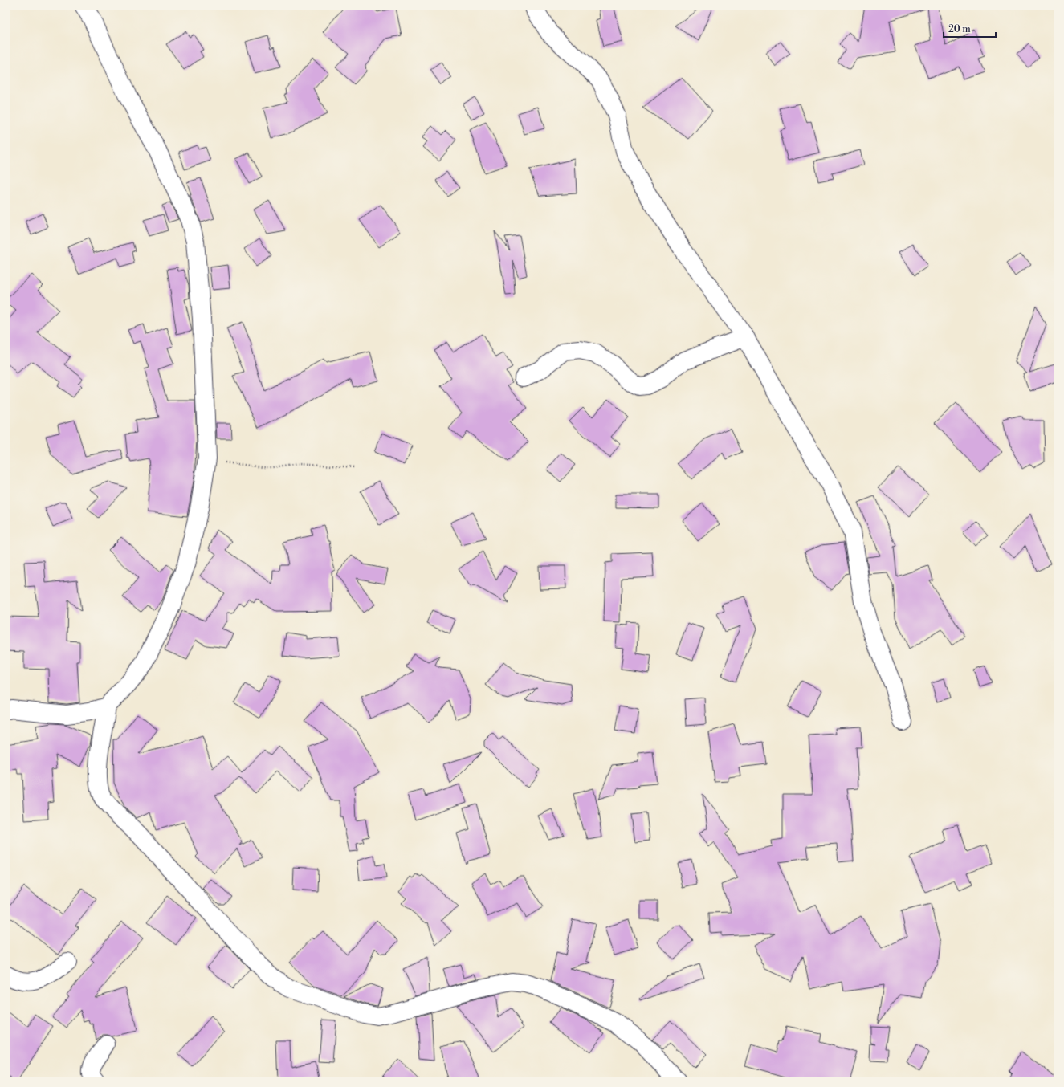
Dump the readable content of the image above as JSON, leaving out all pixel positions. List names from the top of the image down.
{
  "scale_bar": "20 m"
}
